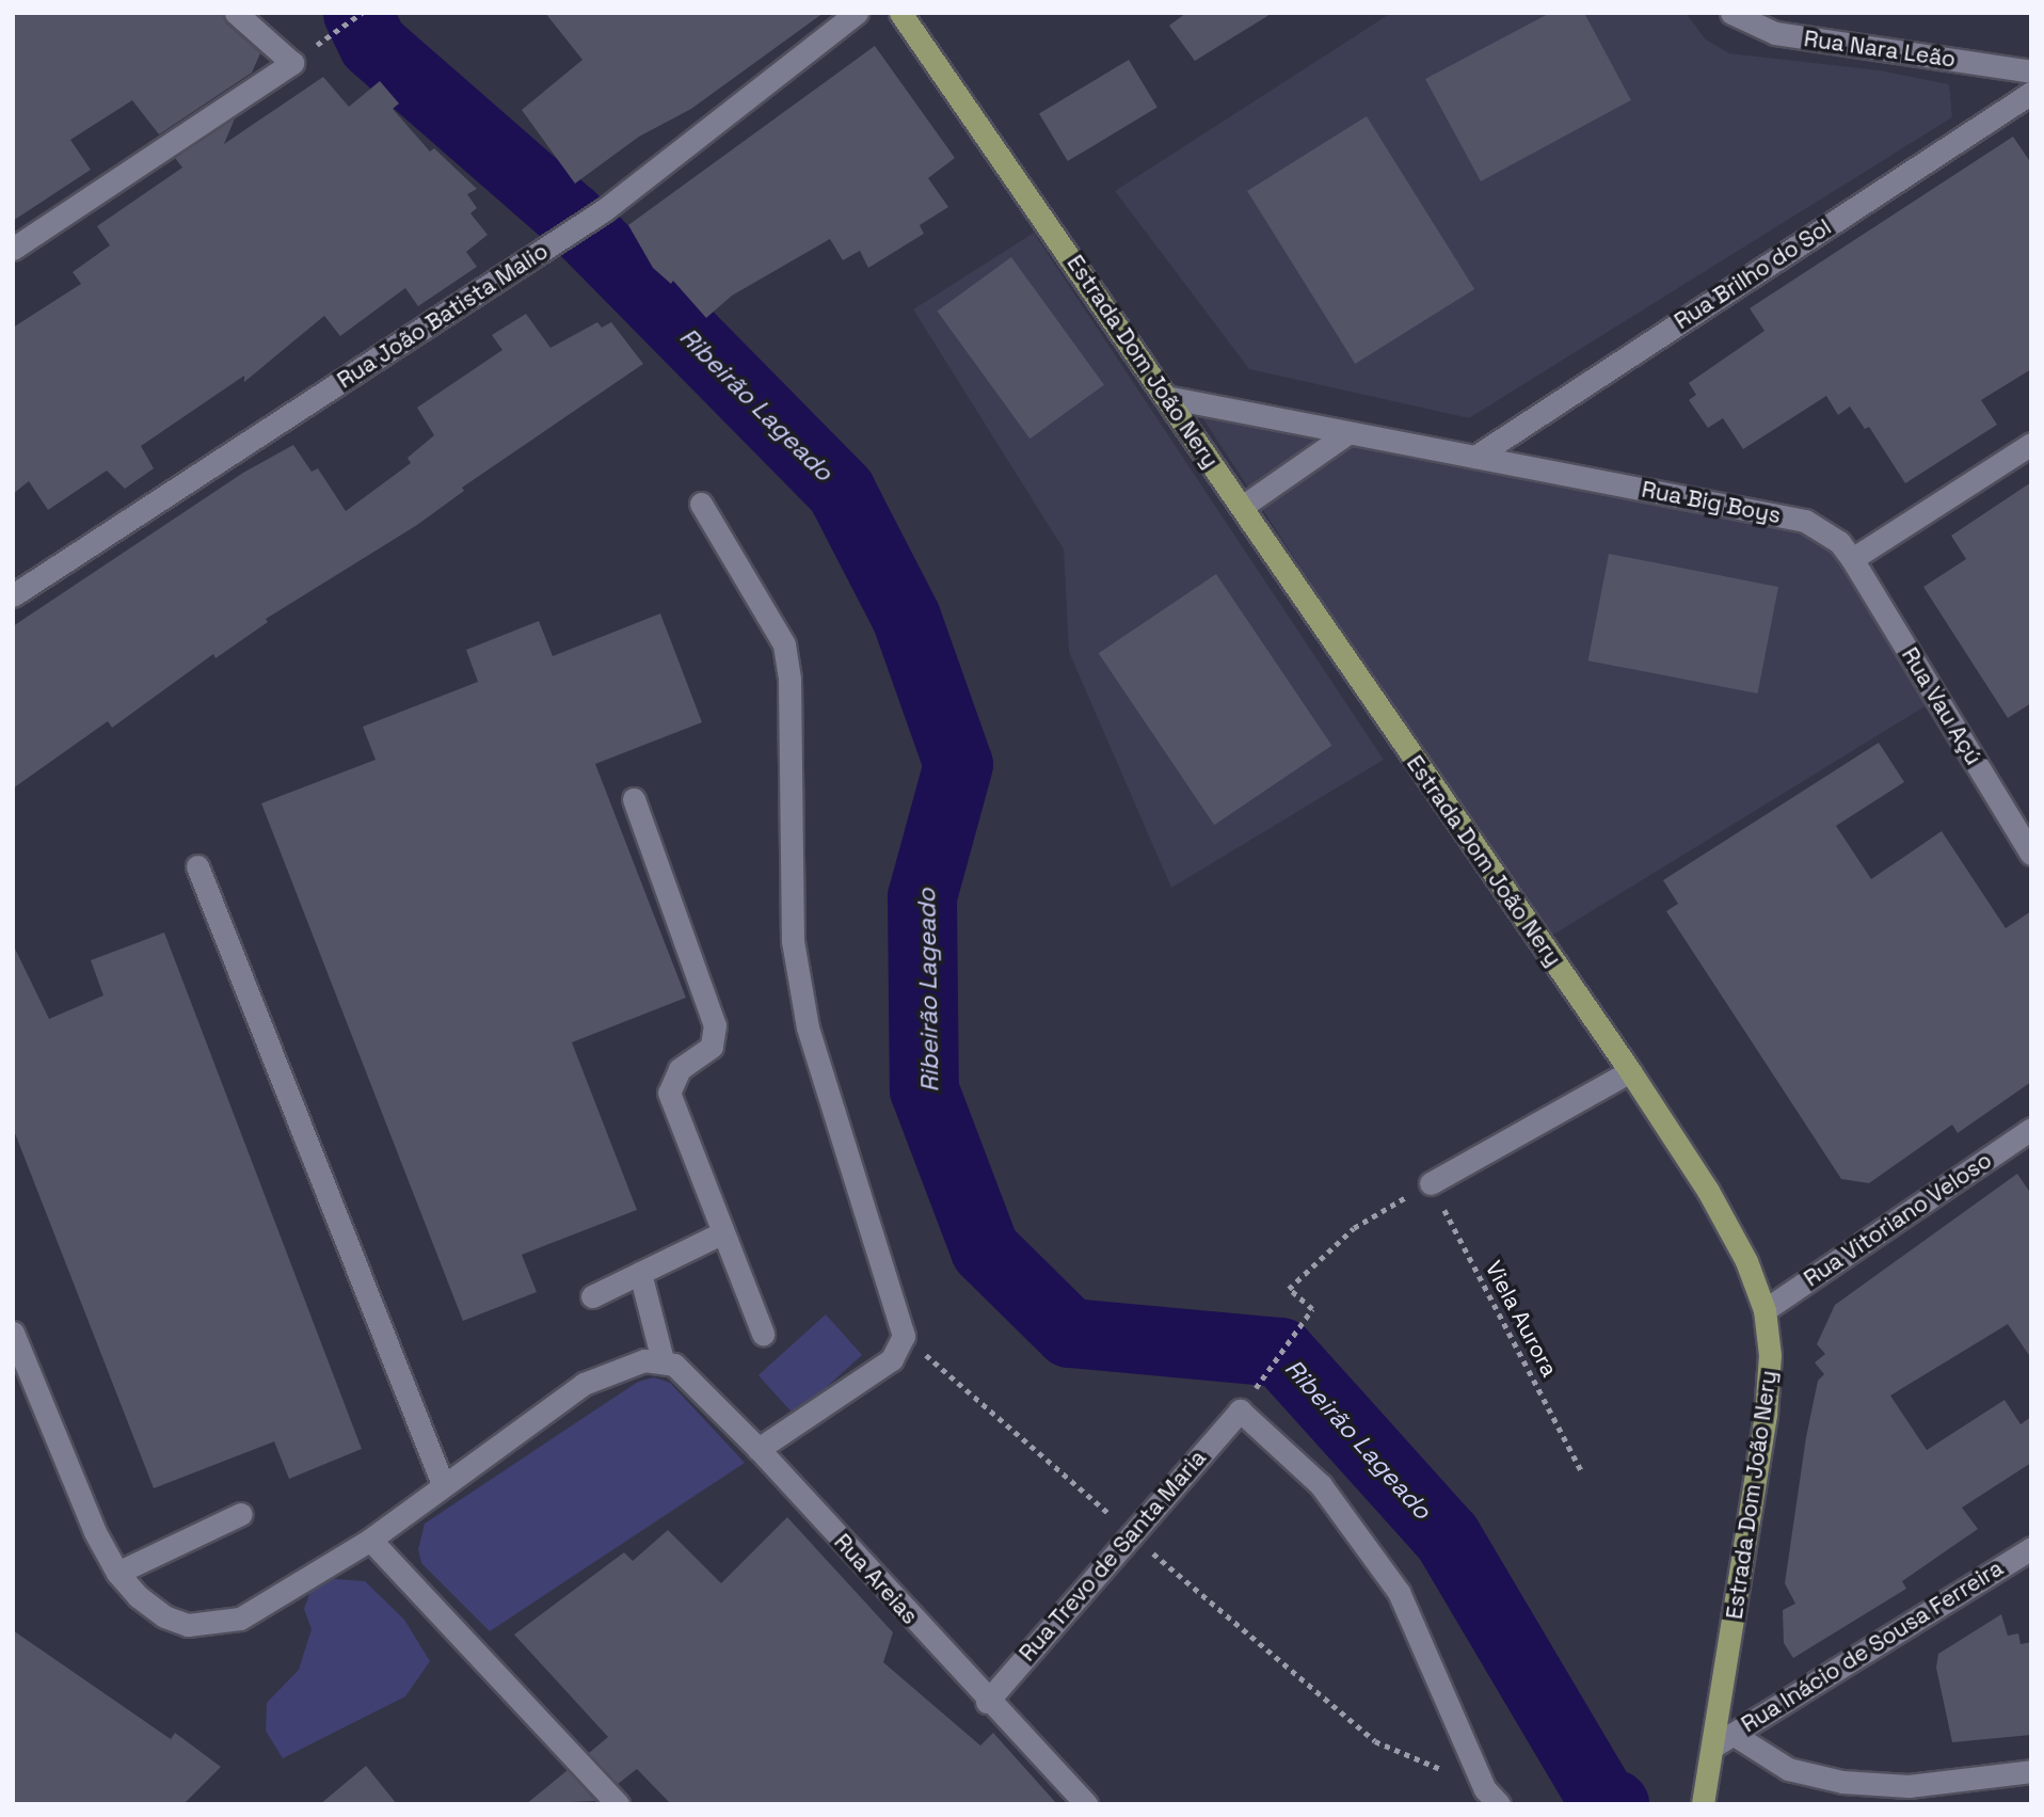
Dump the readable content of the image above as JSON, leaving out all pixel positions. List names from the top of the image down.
{
  "streets": {
    "main road": ["Estrada Dom João Nery"],
    "street": [
      "Rua Nara Leão",
      "Rua Brilho do Sol",
      "Rua João Batista Malio",
      "Rua Big Boys",
      "Rua Vau Açú",
      "Rua Vitoriano Veloso",
      "Rua Trevo de Santa Maria",
      "Rua Areias",
      "Rua Inácio de Sousa Ferreira"
    ],
    "path": ["Viela Aurora"]
  },
  "crossings": [
    ["Rua Brilho do Sol", "Rua Big Boys"],
    ["Estrada Dom João Nery", "Rua Big Boys"],
    ["Estrada Dom João Nery", "Rua Vitoriano Veloso"],
    ["Estrada Dom João Nery", "Rua Inácio de Sousa Ferreira"],
    ["Rua Big Boys", "Rua Vau Açú"],
    ["Rua Trevo de Santa Maria", "Rua Areias"]
  ],
  "water": ["Ribeirão Lageado"]
}
